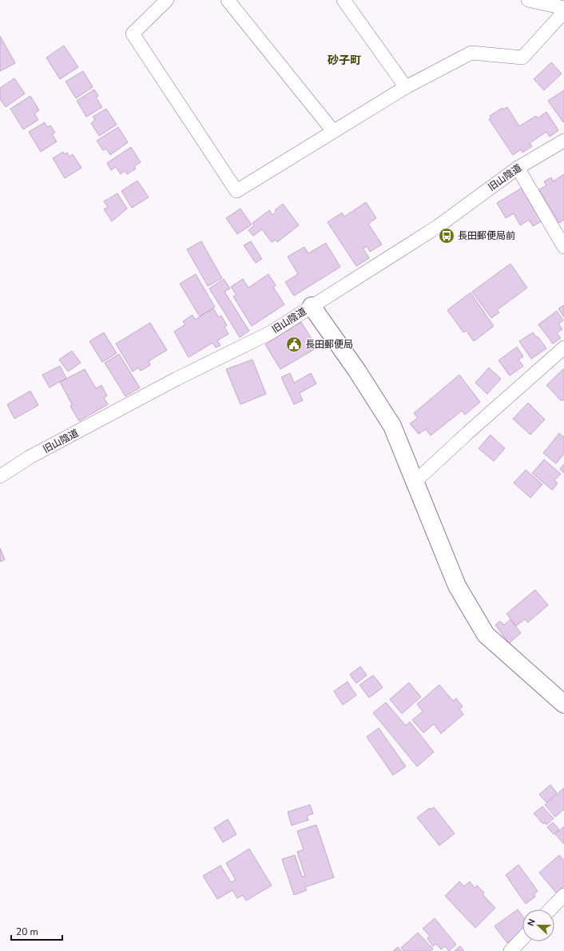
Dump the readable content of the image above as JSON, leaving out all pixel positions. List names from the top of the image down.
{
  "streets": {
    "street": ["旧山陰道"]
  },
  "districts": ["砂子町"],
  "places": {
    "bus stop": ["長田郵便局前"],
    "public building": ["長田郵便局"]
  },
  "scale_bar": "20 m",
  "north": "left"
}
